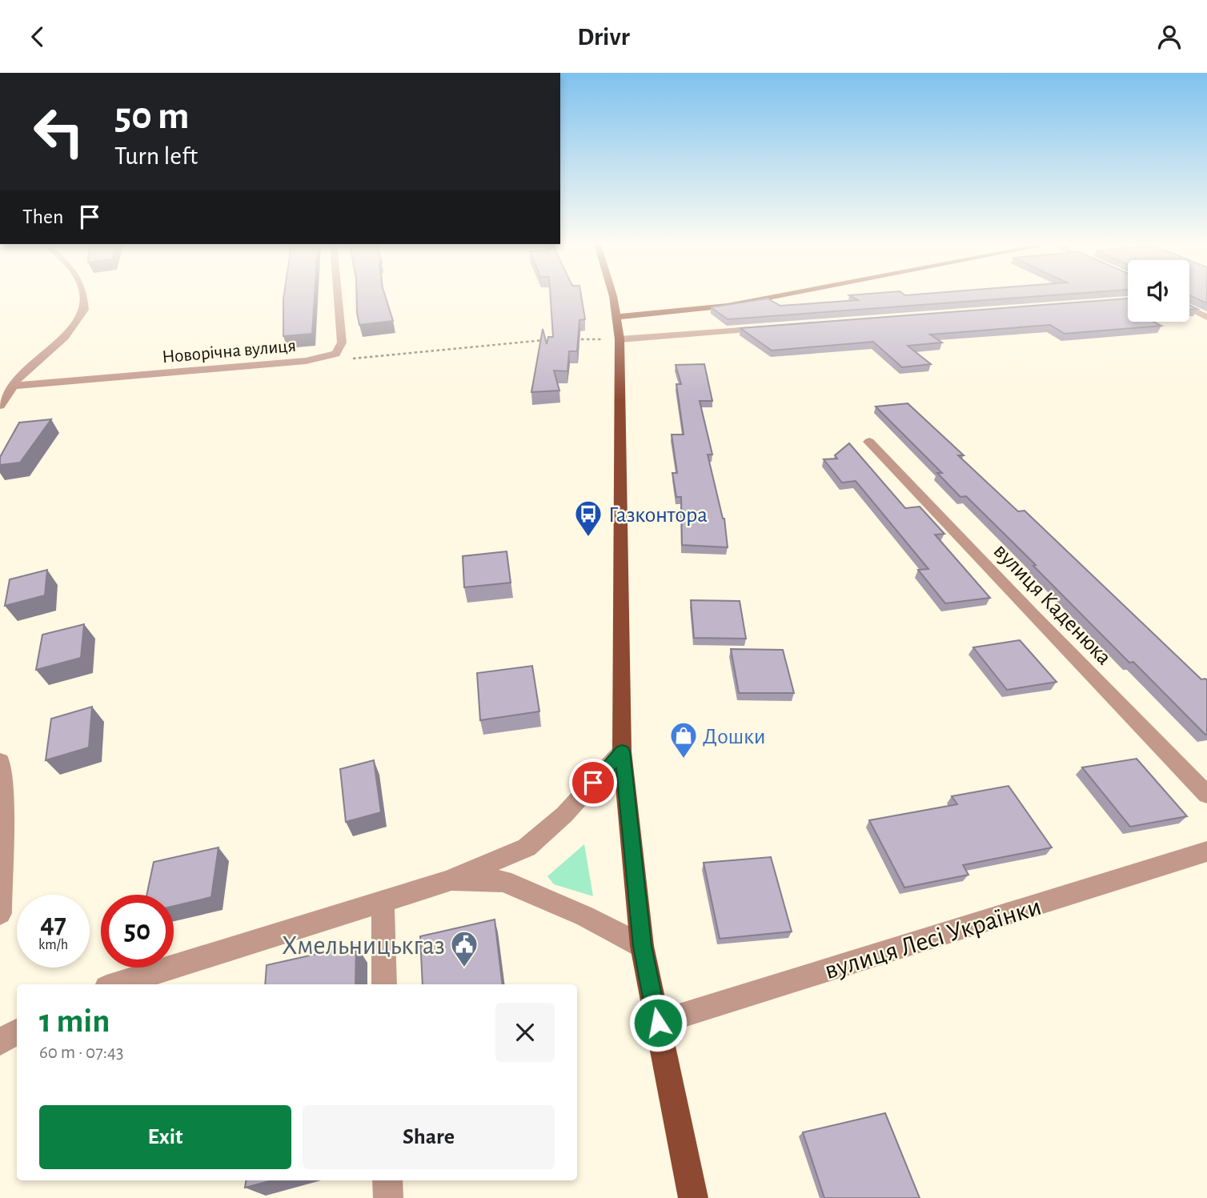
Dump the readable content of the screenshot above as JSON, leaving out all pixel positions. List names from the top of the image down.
{
  "streets": {
    "street": ["Новорічна вулиця", "вулиця Каденюка", "вулиця Лесі Українки"]
  },
  "places": {
    "bus stop": ["Газконтора"],
    "shop": ["Дошки"],
    "public building": ["Хмельницькгаз"]
  },
  "page": {
    "header": "Drivr",
    "turn": ["50 m", "Turn left"],
    "then": "Then",
    "speed": "47 km/h",
    "limit": "50",
    "heading": ["1 min", "60 m · 07:43"],
    "buttons": ["Exit", "Share"]
  }
}
